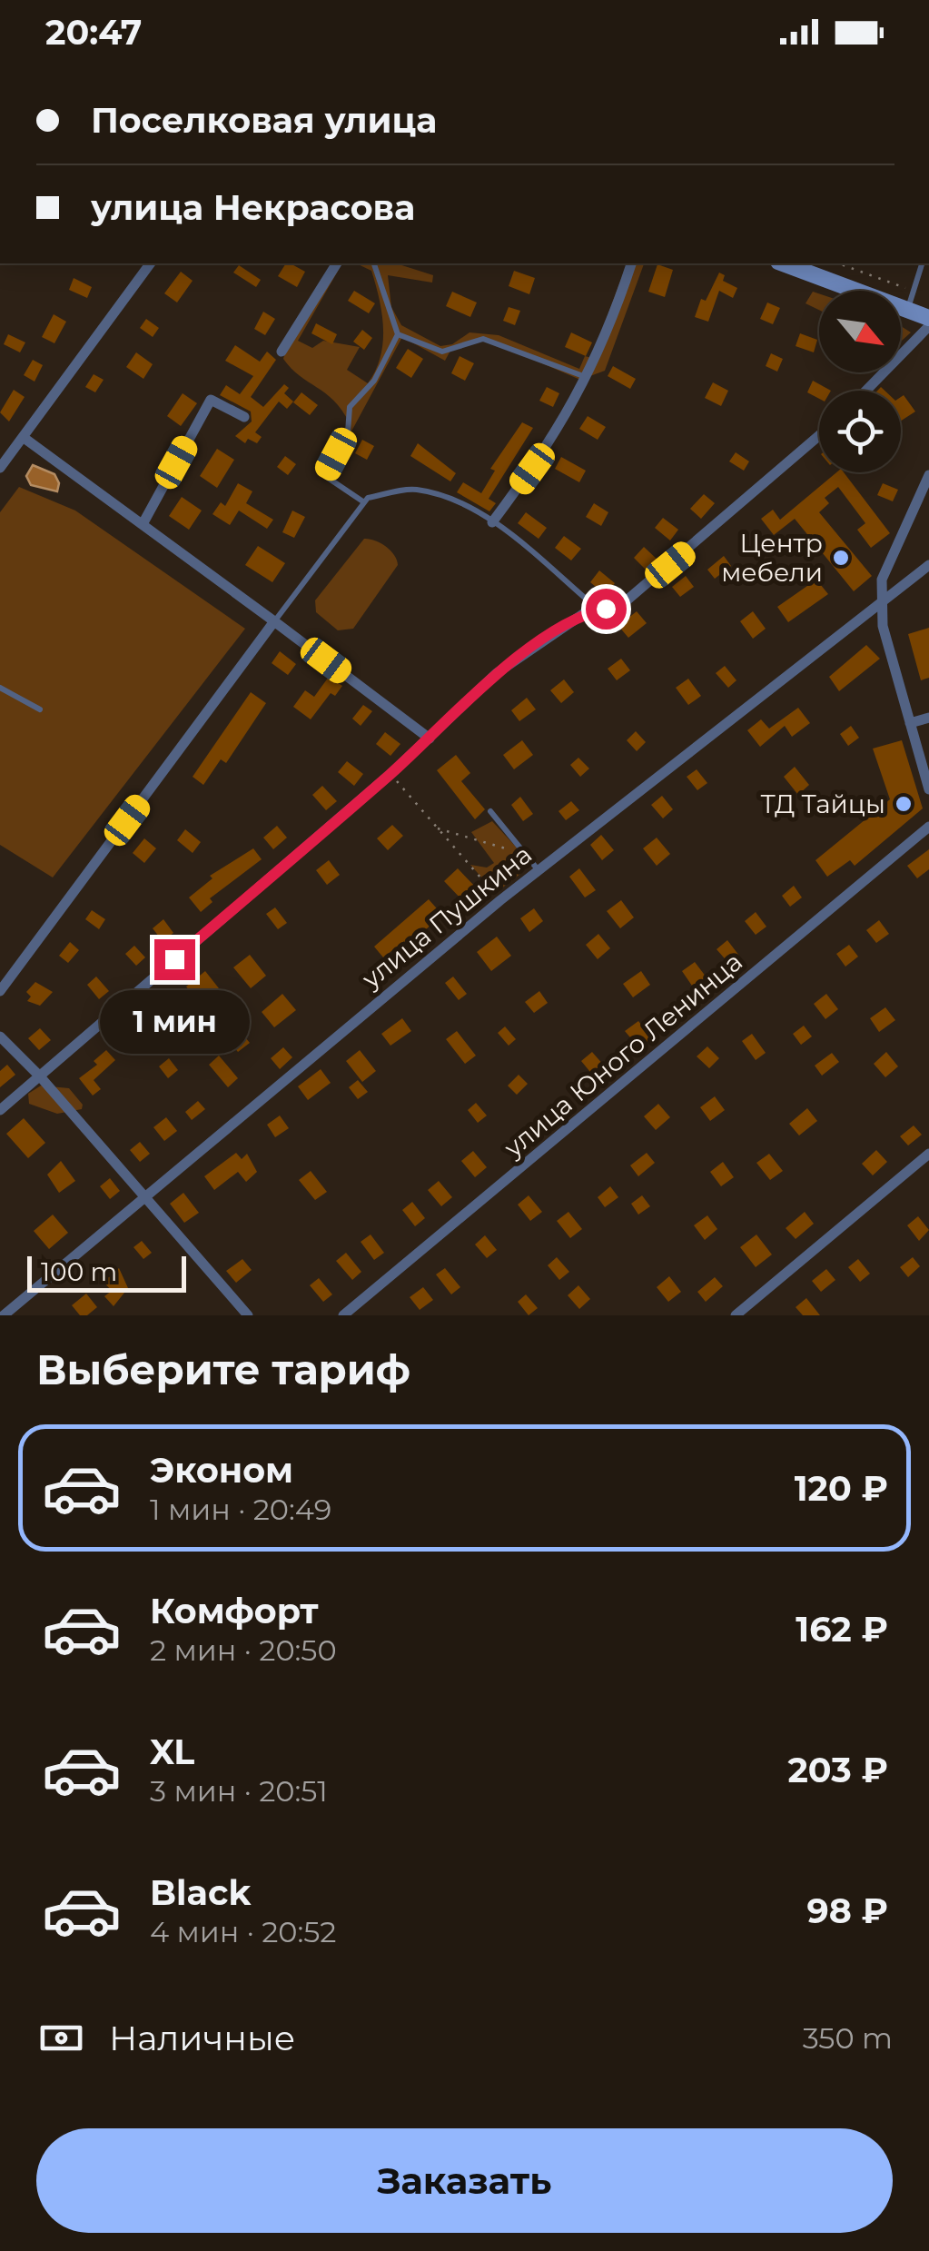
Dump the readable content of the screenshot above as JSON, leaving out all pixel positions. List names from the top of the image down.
{
  "streets": {
    "street": ["улица Пушкина", "улица Юного Ленинца"]
  },
  "places": ["Центр мебели", "ТД Тайцы"],
  "scale_bar": "100 m",
  "north": "bottom right",
  "page": {
    "status": "20:47",
    "banner": ["Поселковая улица", "улица Некрасова"],
    "bubble": "1 мин",
    "scale": "100 m",
    "heading": "Выберите тариф",
    "list": [
      {
        "name": "Эконом",
        "note": "1 мин · 20:49",
        "value": "120 ₽"
      },
      {
        "name": "Комфорт",
        "note": "2 мин · 20:50",
        "value": "162 ₽"
      },
      {
        "name": "XL",
        "note": "3 мин · 20:51",
        "value": "203 ₽"
      },
      {
        "name": "Black",
        "note": "4 мин · 20:52",
        "value": "98 ₽"
      }
    ],
    "pay": ["Наличные", "350 m"],
    "buttons": "Заказать"
  }
}
